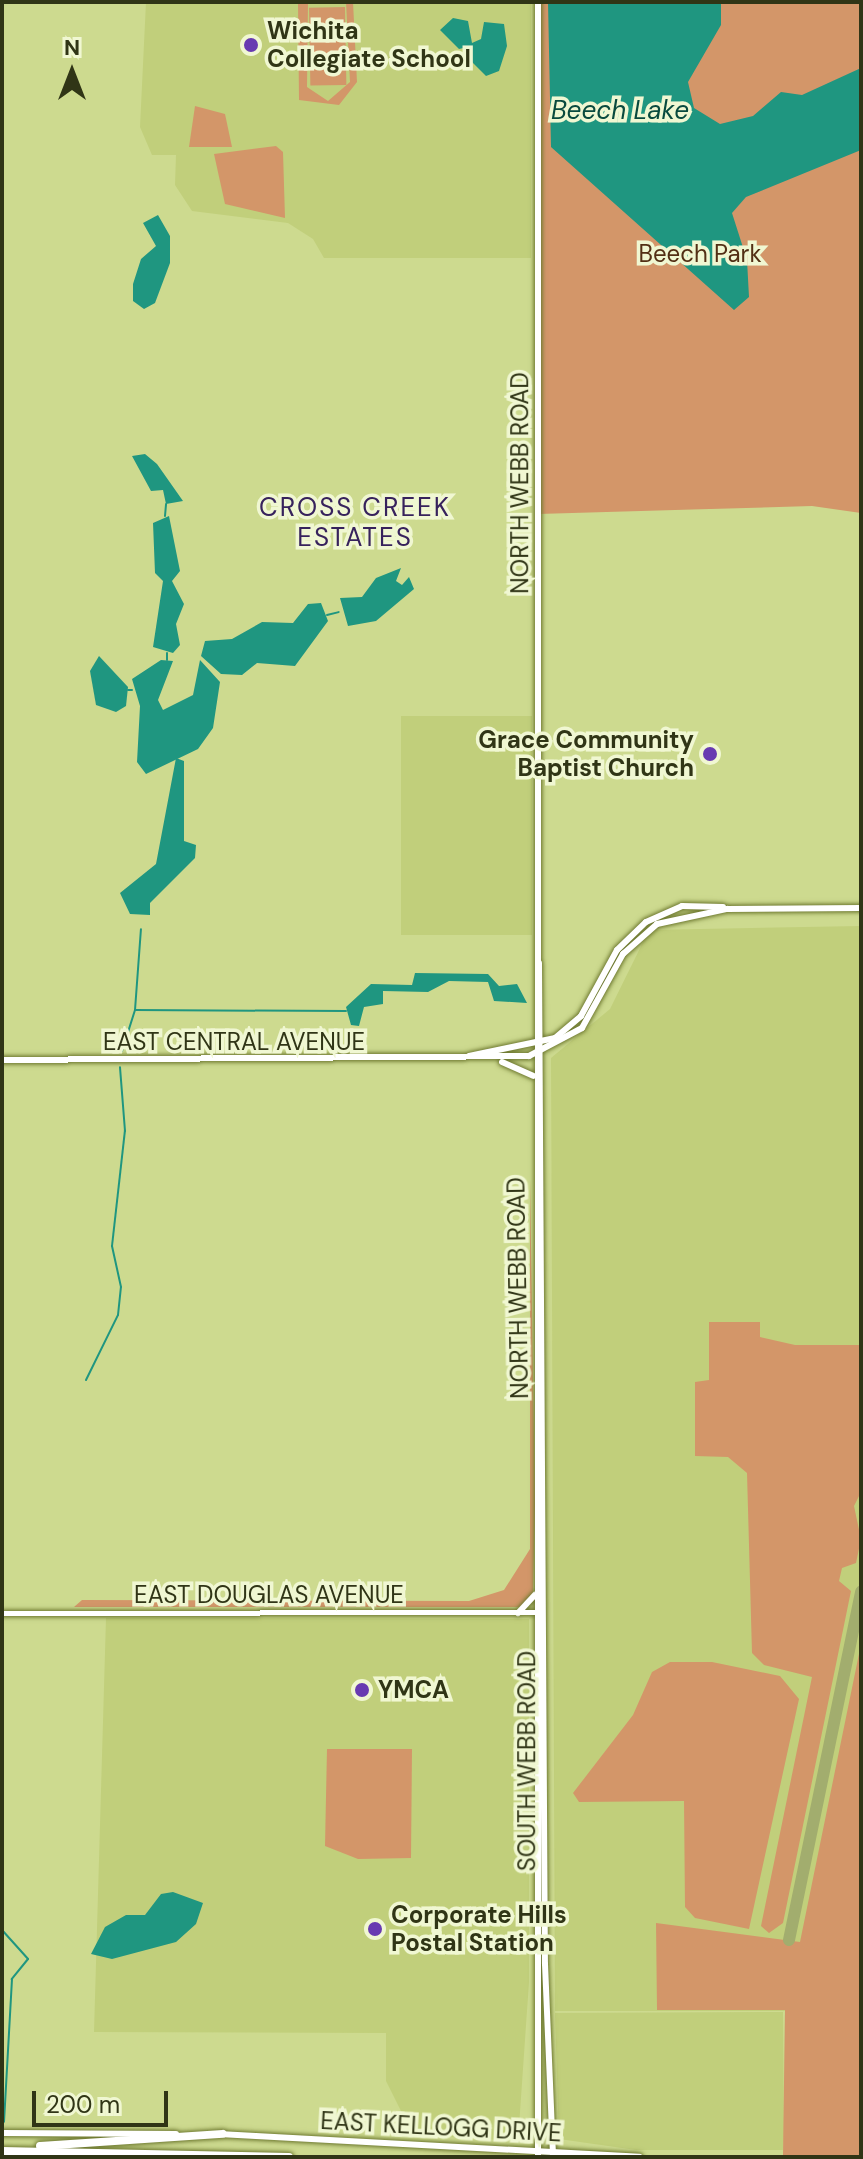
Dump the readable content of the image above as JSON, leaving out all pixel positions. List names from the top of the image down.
{
  "streets": {
    "main road": [
      "NORTH WEBB ROAD",
      "EAST CENTRAL AVENUE",
      "SOUTH WEBB ROAD",
      "EAST KELLOGG DRIVE"
    ],
    "street": ["EAST DOUGLAS AVENUE"]
  },
  "crossings": [
    ["NORTH WEBB ROAD", "EAST CENTRAL AVENUE"],
    ["NORTH WEBB ROAD", "EAST DOUGLAS AVENUE"],
    ["NORTH WEBB ROAD", "SOUTH WEBB ROAD"],
    ["EAST DOUGLAS AVENUE", "SOUTH WEBB ROAD"],
    ["SOUTH WEBB ROAD", "EAST KELLOGG DRIVE"]
  ],
  "districts": ["CROSS CREEK ESTATES"],
  "water": ["Beech Lake"],
  "parks": ["Beech Park"],
  "places": [
    "Wichita Collegiate School",
    "Grace Community Baptist Church",
    "YMCA",
    "Corporate Hills Postal Station"
  ],
  "scale_bar": "200 m",
  "north": "top"
}
